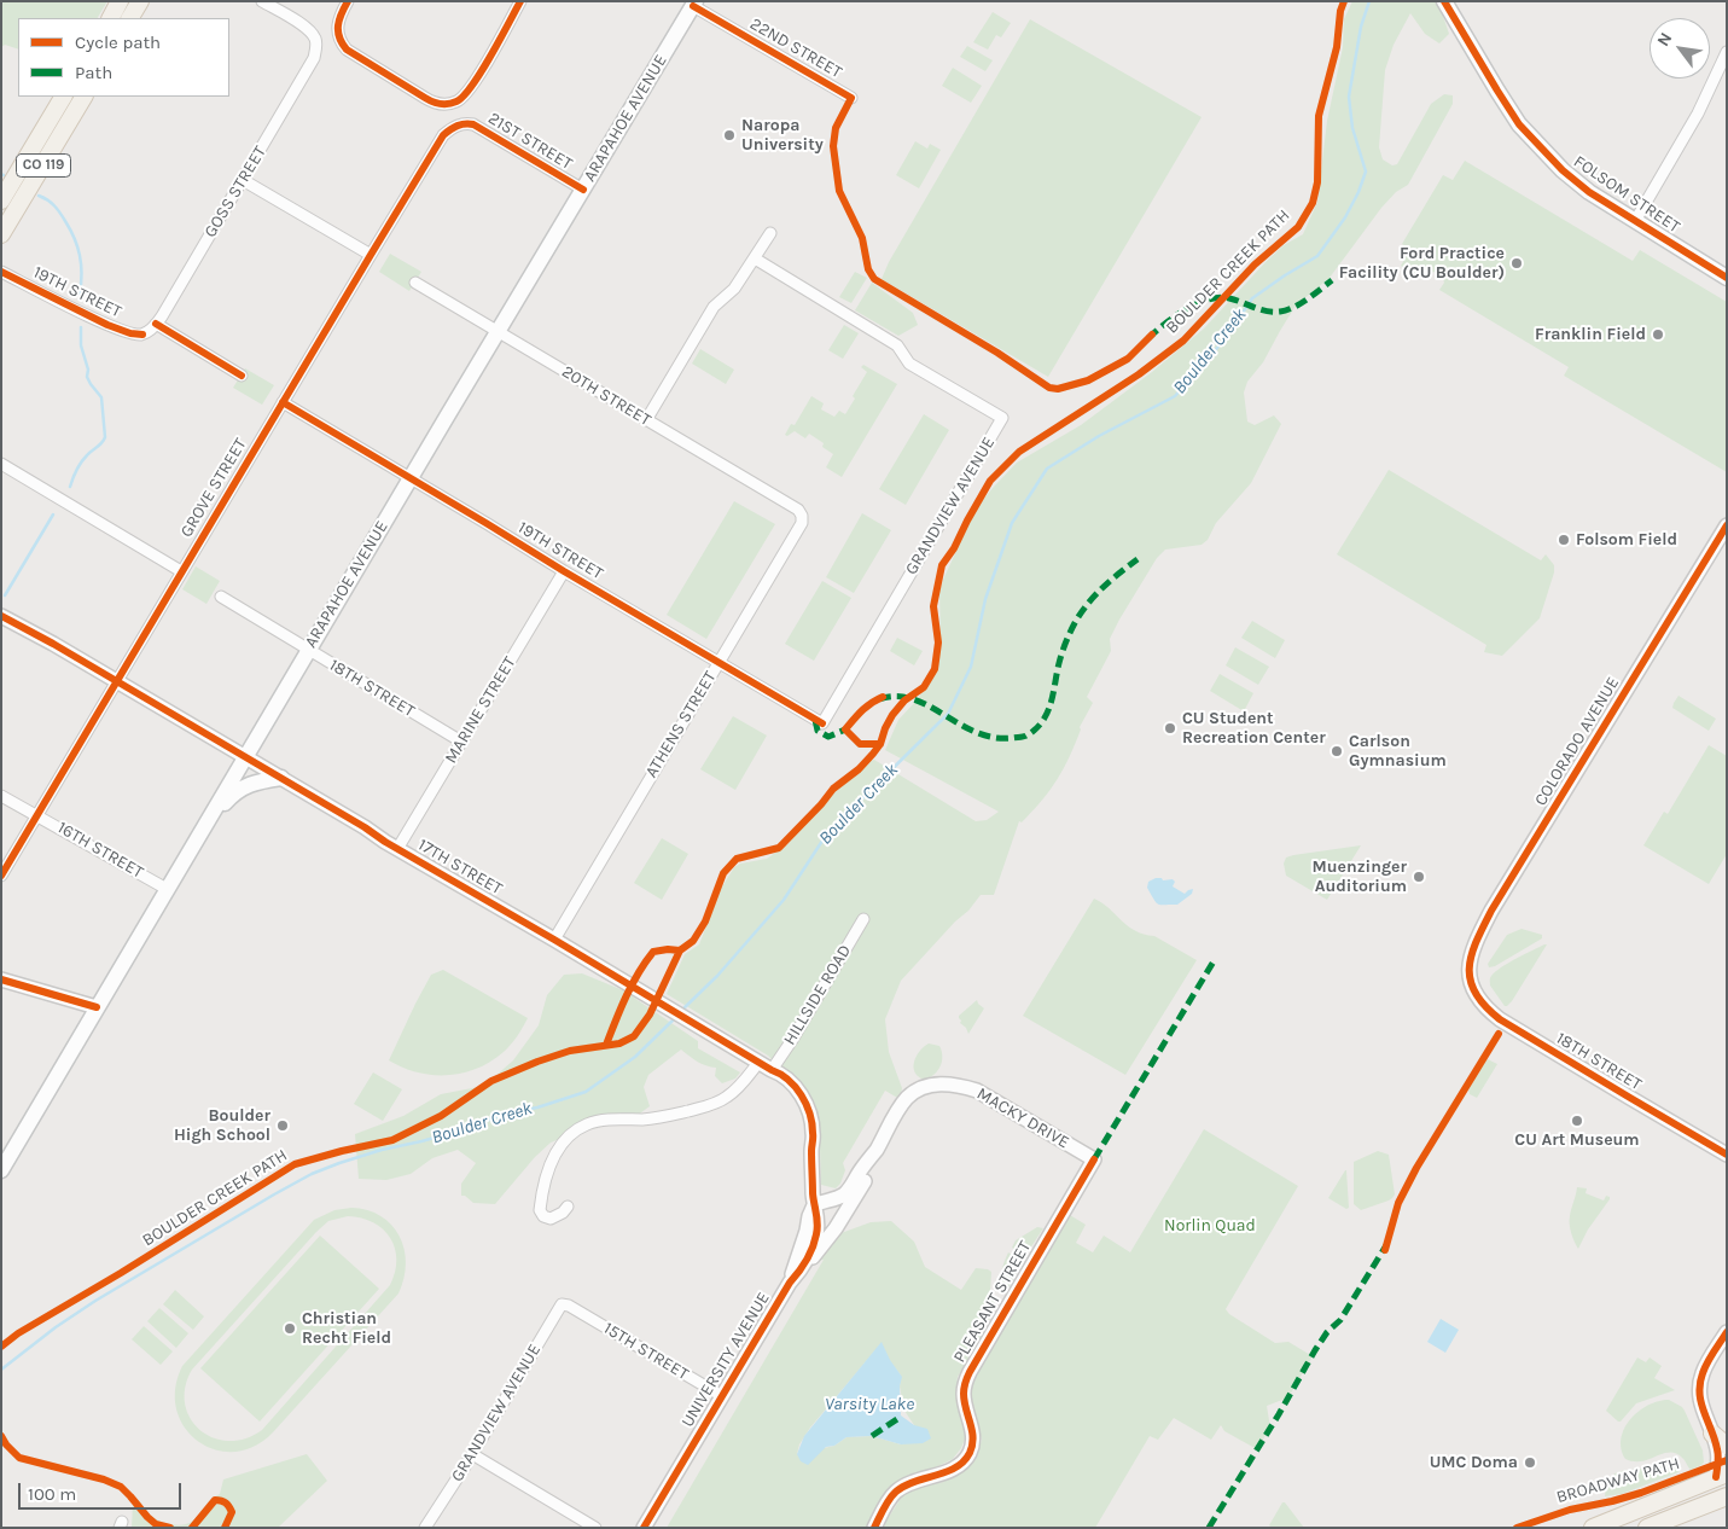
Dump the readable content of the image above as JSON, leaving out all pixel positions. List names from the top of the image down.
{
  "streets": {
    "main road": ["ARAPAHOE AVENUE", "CO 119", "FOLSOM STREET"],
    "street": [
      "22ND STREET",
      "21ST STREET",
      "GOSS STREET",
      "19TH STREET",
      "20TH STREET",
      "GROVE STREET",
      "GRANDVIEW AVENUE",
      "18TH STREET",
      "MARINE STREET",
      "ATHENS STREET",
      "COLORADO AVENUE",
      "16TH STREET",
      "17TH STREET",
      "HILLSIDE ROAD",
      "MACKY DRIVE",
      "PLEASANT STREET",
      "15TH STREET",
      "UNIVERSITY AVENUE"
    ],
    "cycle path": ["BOULDER CREEK PATH", "BROADWAY PATH"]
  },
  "crossings": [
    ["22ND STREET", "ARAPAHOE AVENUE"],
    ["ARAPAHOE AVENUE", "21ST STREET"],
    ["ARAPAHOE AVENUE", "19TH STREET"],
    ["ARAPAHOE AVENUE", "20TH STREET"],
    ["ARAPAHOE AVENUE", "18TH STREET"],
    ["ARAPAHOE AVENUE", "16TH STREET"],
    ["ARAPAHOE AVENUE", "17TH STREET"],
    ["21ST STREET", "GROVE STREET"],
    ["GOSS STREET", "19TH STREET"],
    ["19TH STREET", "GROVE STREET"],
    ["19TH STREET", "GRANDVIEW AVENUE"],
    ["19TH STREET", "MARINE STREET"],
    ["19TH STREET", "ATHENS STREET"],
    ["20TH STREET", "ATHENS STREET"],
    ["GROVE STREET", "16TH STREET"],
    ["GROVE STREET", "17TH STREET"],
    ["GRANDVIEW AVENUE", "15TH STREET"],
    ["18TH STREET", "MARINE STREET"],
    ["18TH STREET", "COLORADO AVENUE"],
    ["MARINE STREET", "17TH STREET"],
    ["ATHENS STREET", "17TH STREET"],
    ["17TH STREET", "HILLSIDE ROAD"],
    ["17TH STREET", "UNIVERSITY AVENUE"],
    ["MACKY DRIVE", "PLEASANT STREET"],
    ["15TH STREET", "UNIVERSITY AVENUE"]
  ],
  "water": ["Boulder Creek", "Varsity Lake"],
  "parks": ["Norlin Quad"],
  "places": [
    "Naropa University",
    "Ford Practice Facility (CU Boulder)",
    "Franklin Field",
    "Folsom Field",
    "CU Student Recreation Center",
    "Carlson Gymnasium",
    "Muenzinger Auditorium",
    "CU Art Museum",
    "Boulder High School",
    "Christian Recht Field",
    "UMC Doma"
  ],
  "legend": ["Cycle path", "Path"],
  "scale_bar": "100 m",
  "north": "top left"
}
